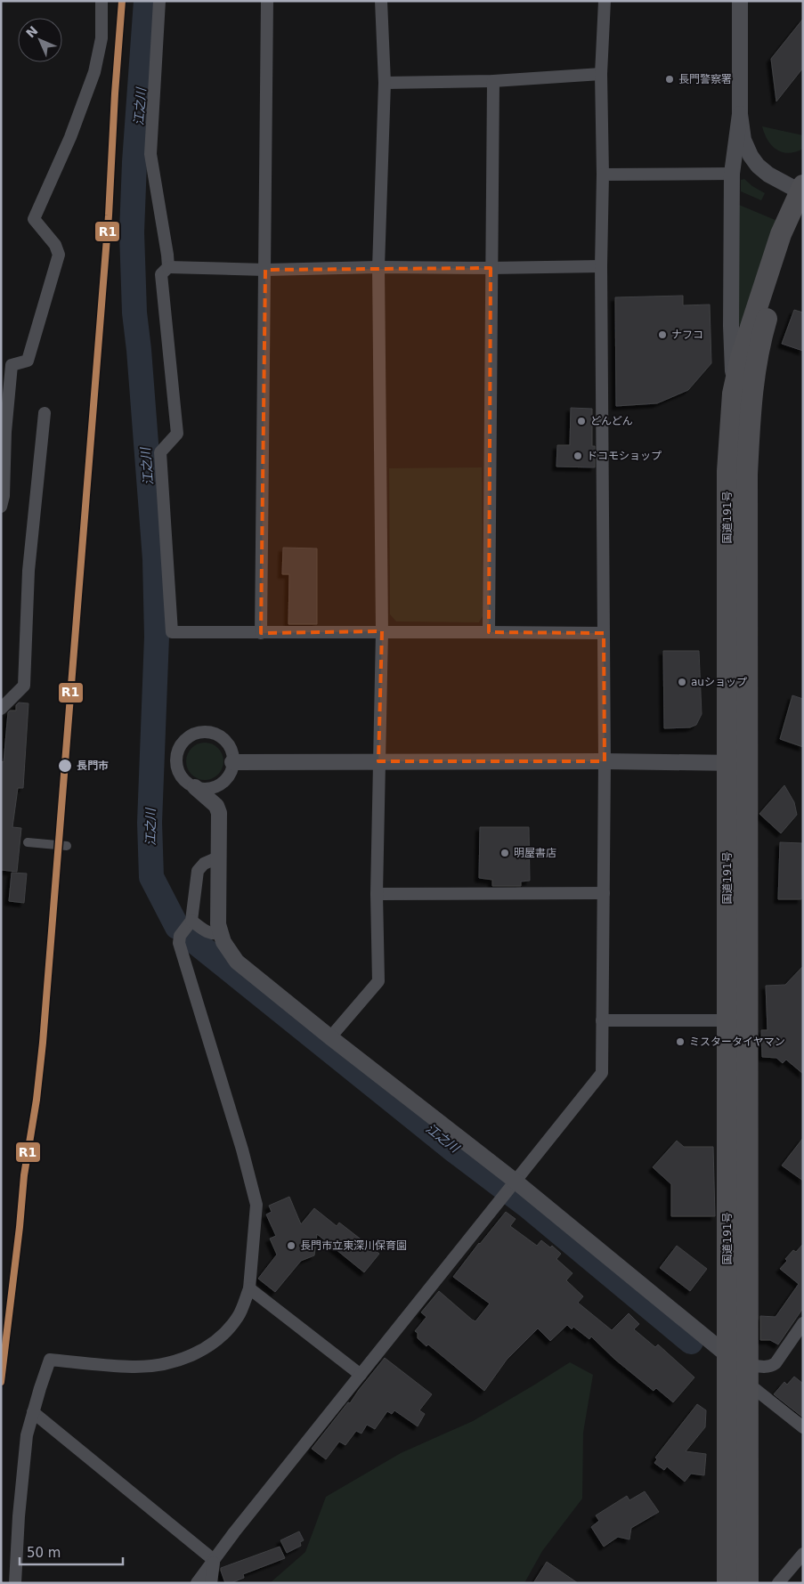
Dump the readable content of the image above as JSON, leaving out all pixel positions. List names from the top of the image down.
{
  "streets": {
    "highway": ["国道191号"]
  },
  "water": ["江之川"],
  "places": [
    "長門警察署",
    "ナフコ",
    "どんどん",
    "ドコモショップ",
    "auショップ",
    "長門市",
    "明屋書店",
    "ミスタータイヤマン",
    "長門市立東深川保育園"
  ],
  "lines": ["transit line R1"],
  "scale_bar": "50 m",
  "north": "top left"
}
